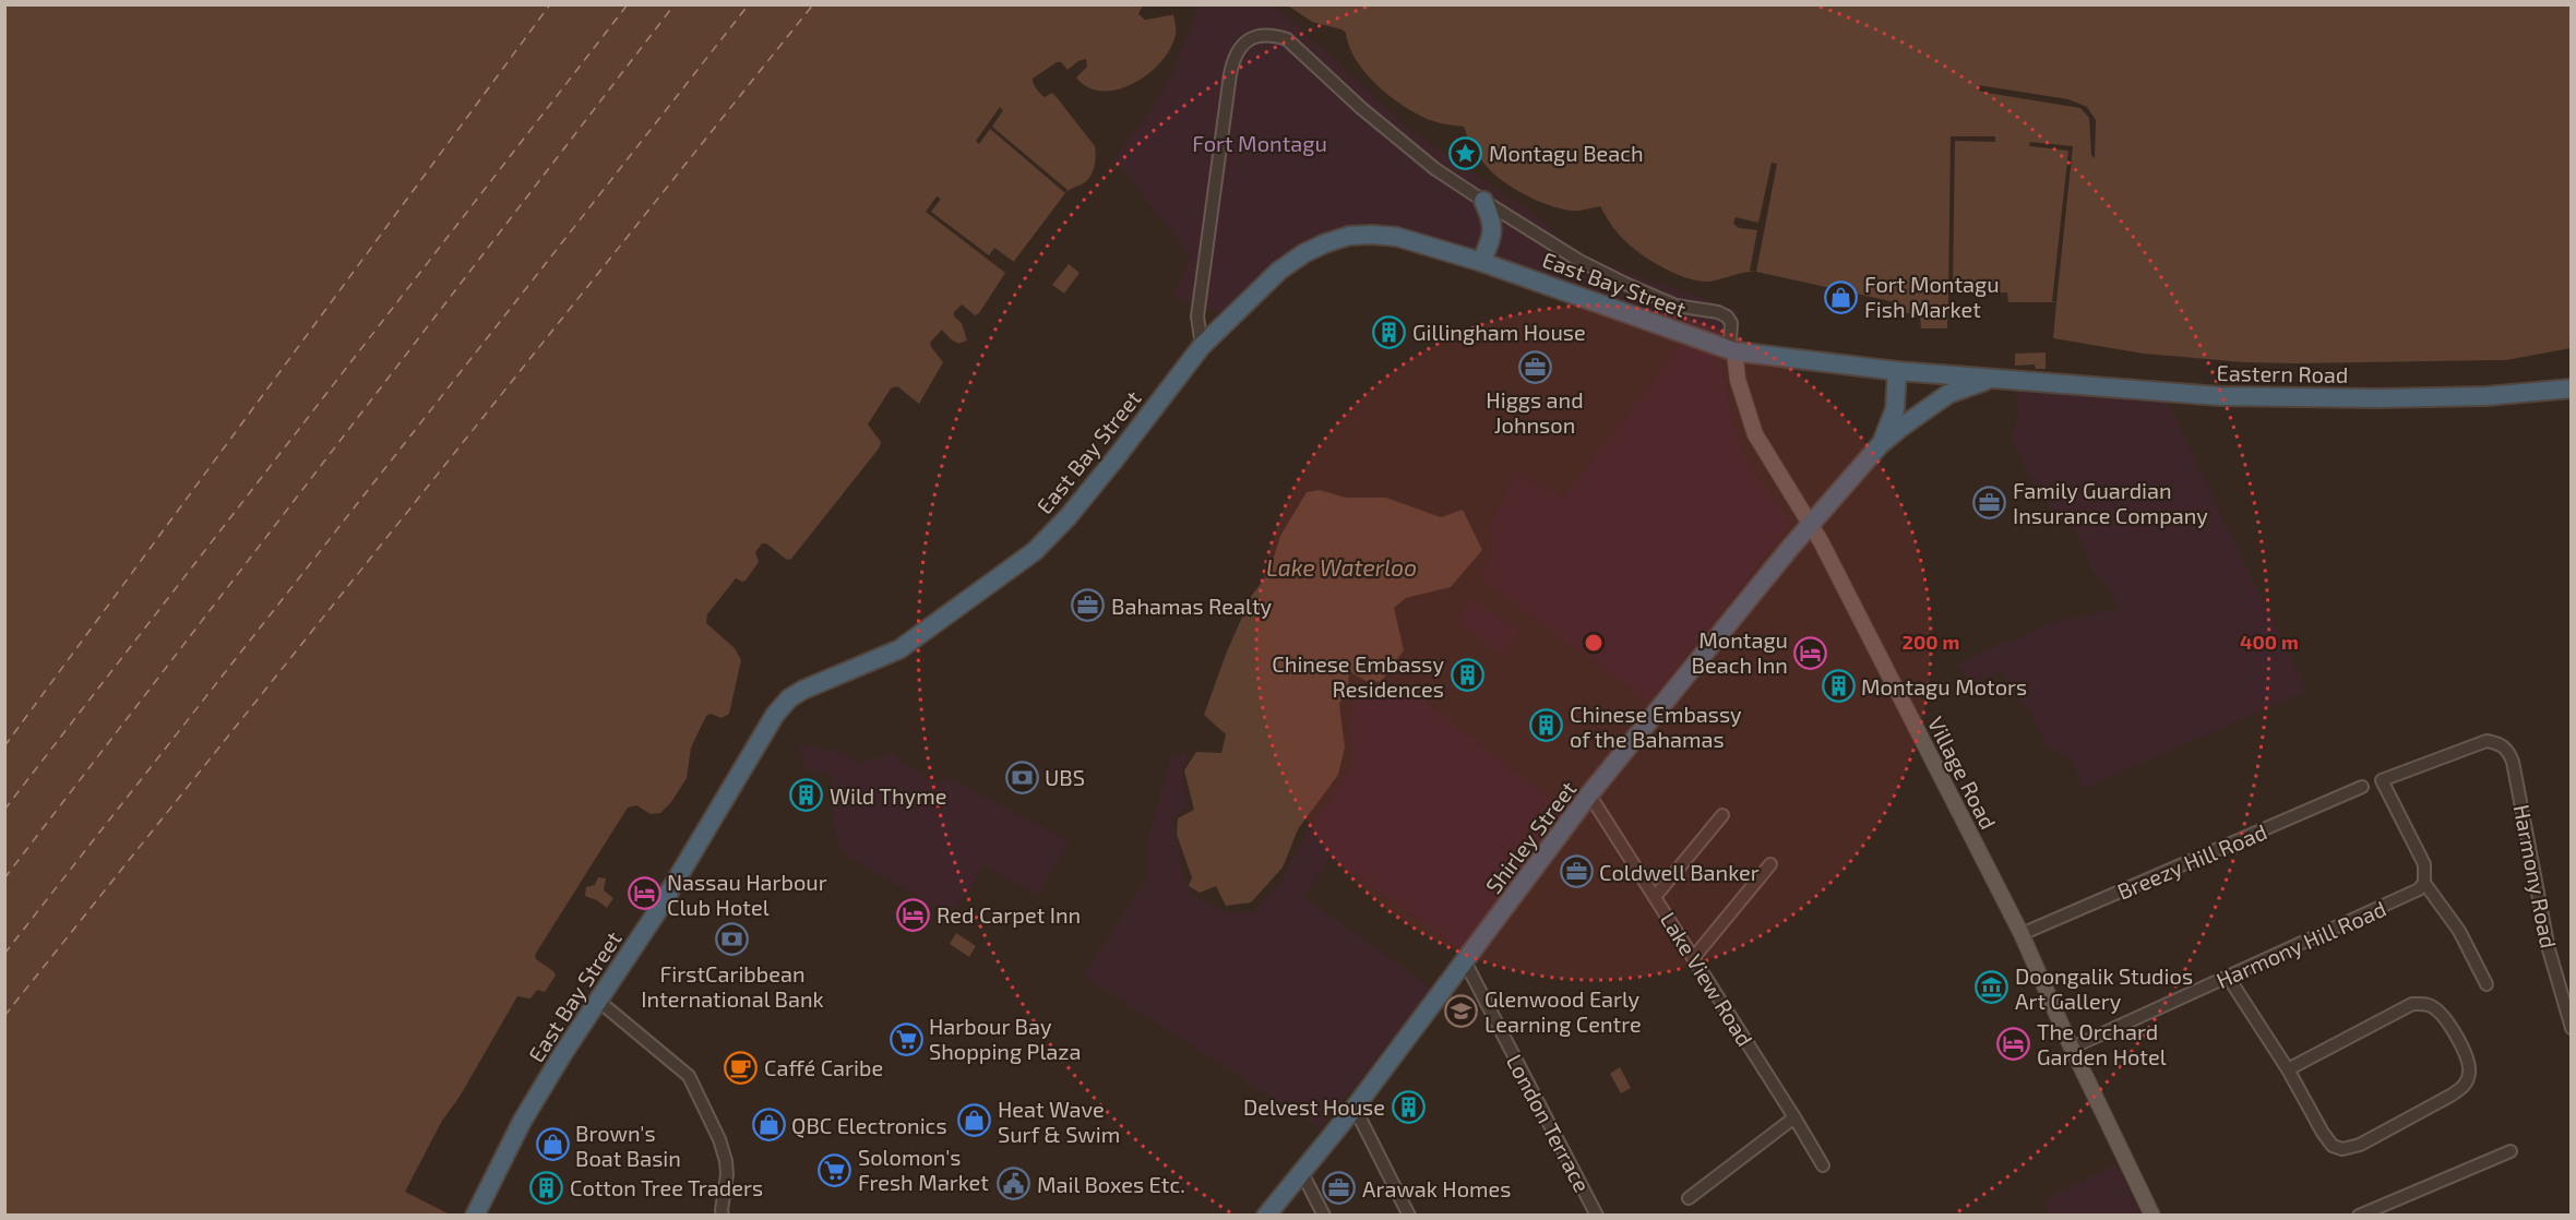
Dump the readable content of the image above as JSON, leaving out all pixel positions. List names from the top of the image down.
{
  "streets": {
    "highway": ["East Bay Street", "Eastern Road", "Shirley Street"],
    "main road": ["Village Road"],
    "street": [
      "Breezy Hill Road",
      "Harmony Road",
      "Harmony Hill Road",
      "Lake View Road",
      "London Terrace"
    ]
  },
  "crossings": [
    ["East Bay Street", "Eastern Road"],
    ["East Bay Street", "Village Road"],
    ["East Bay Street", "Shirley Street"],
    ["Eastern Road", "Shirley Street"],
    ["Village Road", "Shirley Street"],
    ["Village Road", "Breezy Hill Road"],
    ["Village Road", "Harmony Hill Road"],
    ["Shirley Street", "Lake View Road"],
    ["Shirley Street", "London Terrace"],
    ["Harmony Road", "Harmony Hill Road"]
  ],
  "water": ["Lake Waterloo"],
  "parks": ["Fort Montagu"],
  "places": {
    "place": ["Montagu Beach"],
    "shop": [
      "Fort Montagu Fish Market",
      "Heat Wave Surf & Swim",
      "QBC Electronics",
      "Brown's Boat Basin"
    ],
    "building": [
      "Gillingham House",
      "Chinese Embassy Residences",
      "Montagu Motors",
      "Chinese Embassy of the Bahamas",
      "Wild Thyme",
      "Delvest House",
      "Cotton Tree Traders"
    ],
    "office": [
      "Higgs and Johnson",
      "Family Guardian Insurance Company",
      "Bahamas Realty",
      "Coldwell Banker",
      "Arawak Homes"
    ],
    "hotel": [
      "Montagu Beach Inn",
      "Nassau Harbour Club Hotel",
      "Red Carpet Inn",
      "The Orchard Garden Hotel"
    ],
    "bank": ["UBS", "FirstCaribbean International Bank"],
    "museum": ["Doongalik Studios Art Gallery"],
    "school or university": ["Glenwood Early Learning Centre"],
    "supermarket": ["Harbour Bay Shopping Plaza", "Solomon's Fresh Market"],
    "cafe": ["Caffé Caribe"],
    "public building": ["Mail Boxes Etc."]
  },
  "rings": ["200 m", "400 m"]
}
